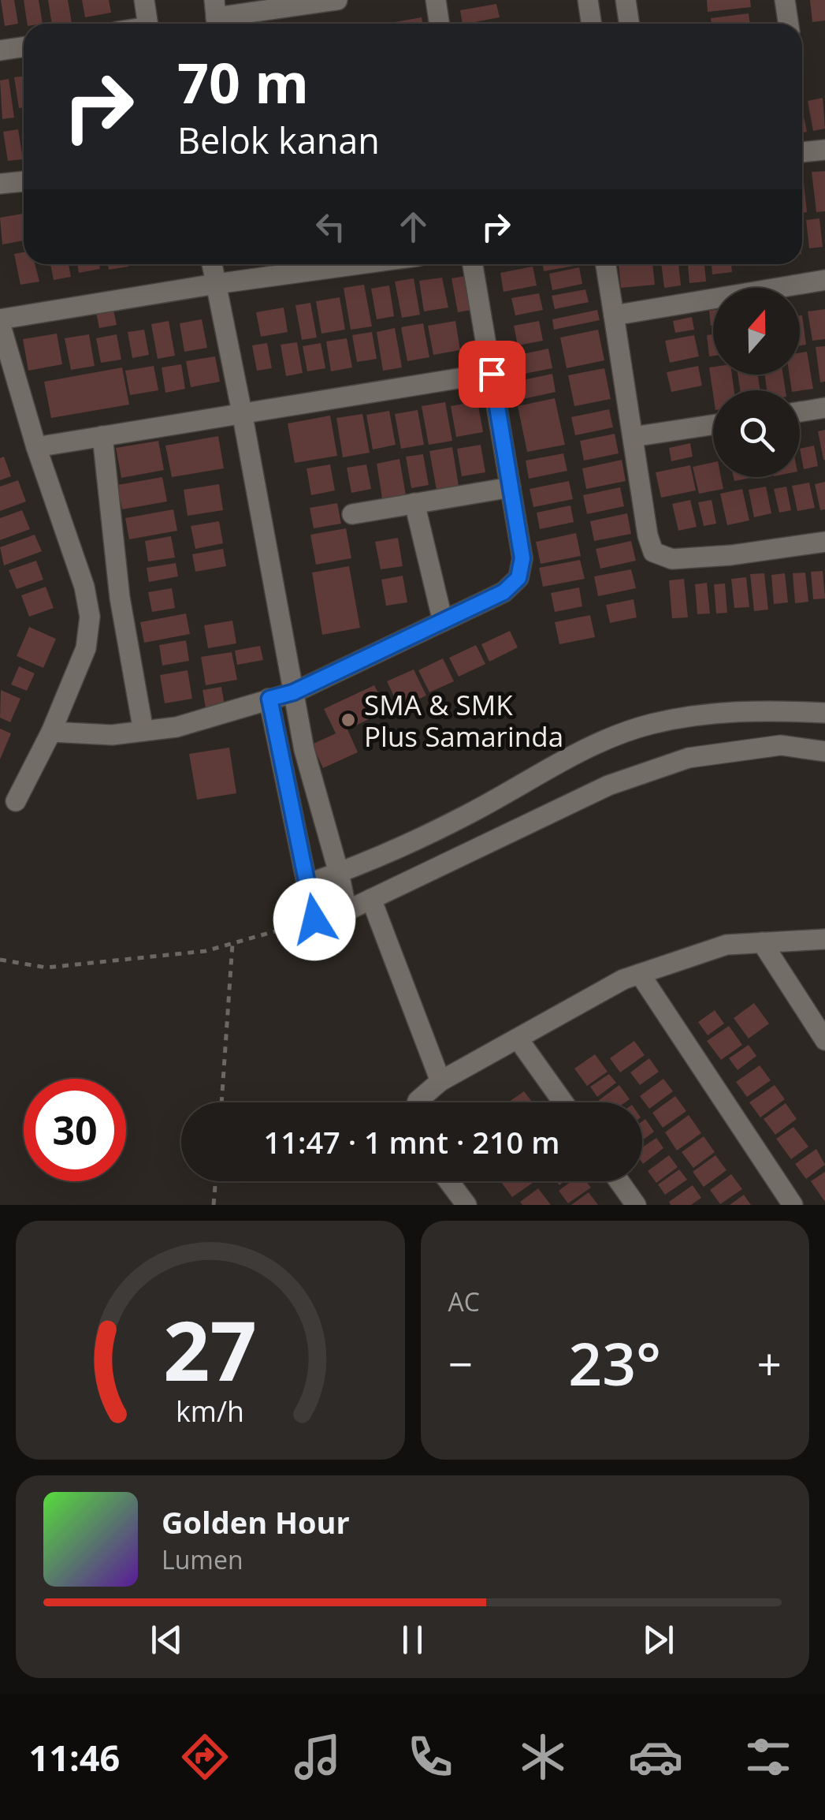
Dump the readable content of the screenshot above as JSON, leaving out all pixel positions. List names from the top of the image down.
{
  "places": ["SMA & SMK Plus Samarinda"],
  "north": "top",
  "page": {
    "turn": ["70 m", "Belok kanan"],
    "limit": "30",
    "trip": "11:47 · 1 mnt · 210 m",
    "tile": "AC",
    "heat": ["−", "23°", "+"],
    "song": ["Golden Hour", "Lumen"],
    "tabs": "11:46",
    "gauge": ["27", "km/h"]
  }
}
